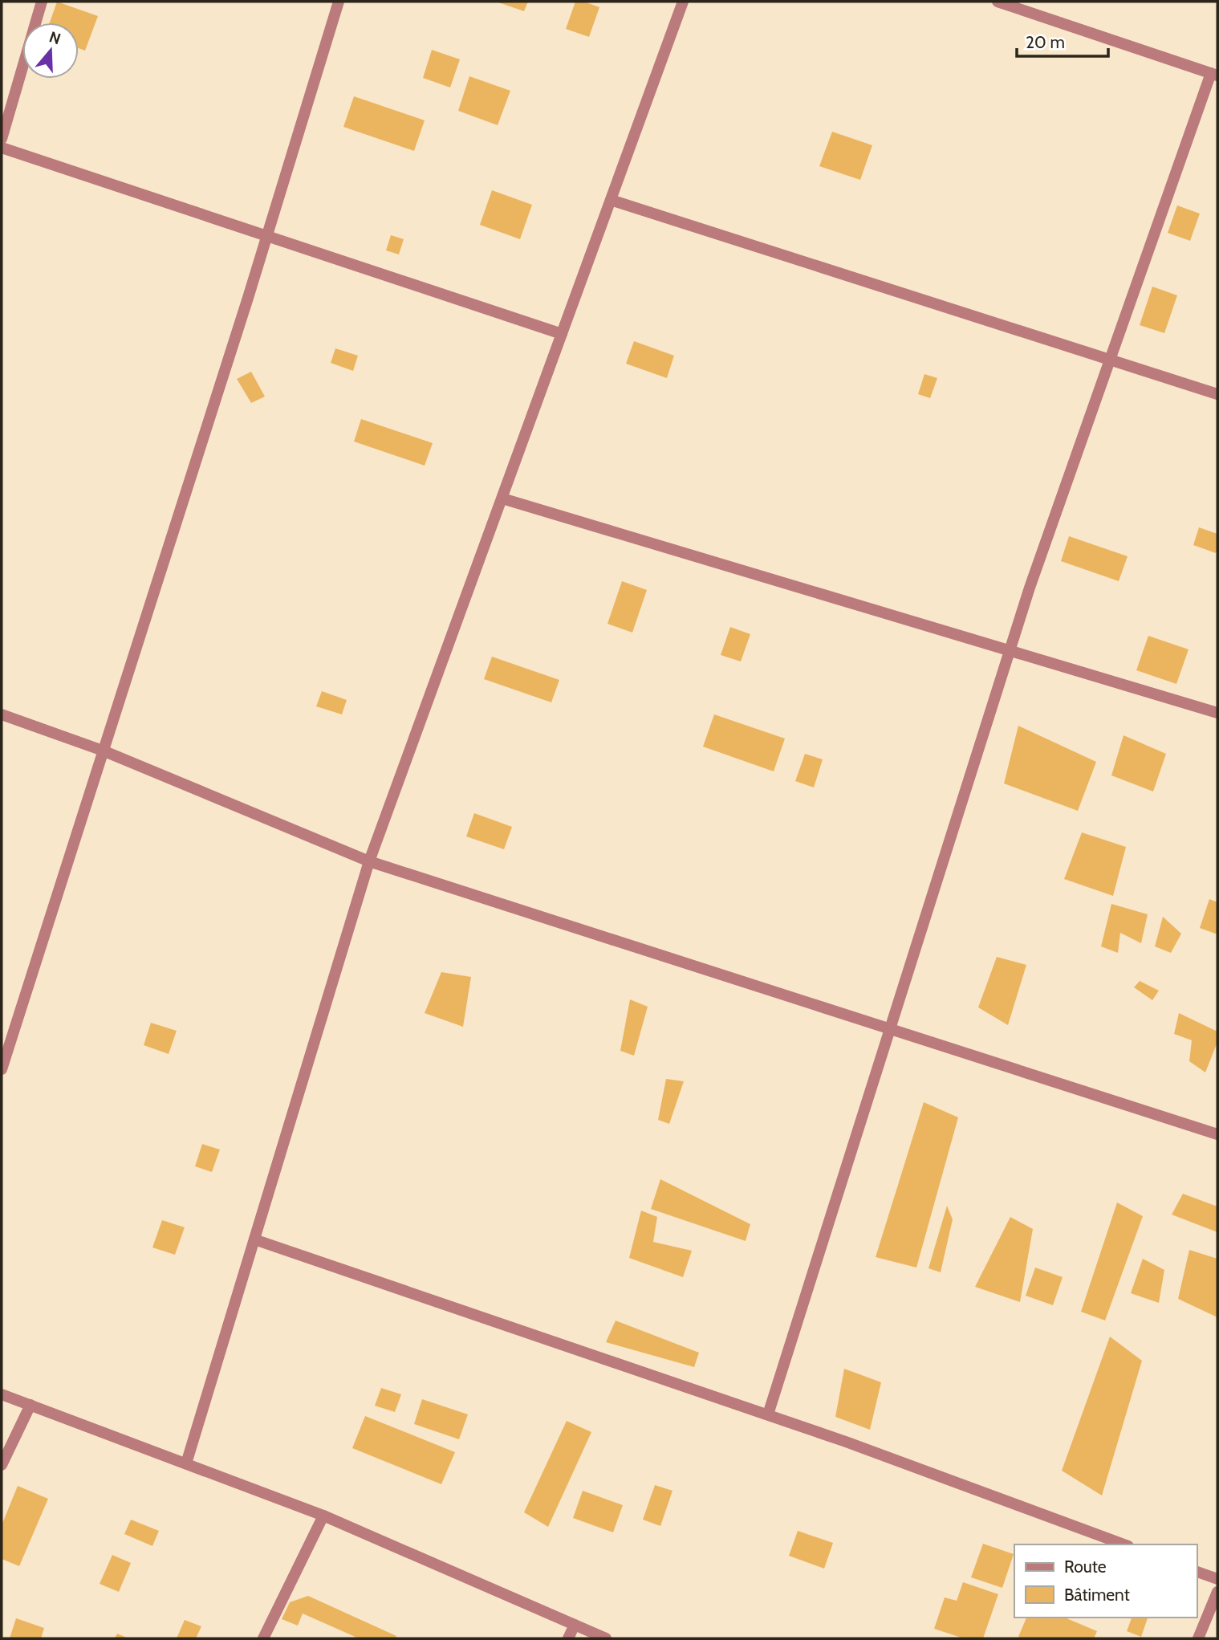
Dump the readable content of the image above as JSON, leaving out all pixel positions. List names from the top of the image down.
{
  "legend": ["Route", "Bâtiment"],
  "scale_bar": "20 m",
  "north": "top"
}
